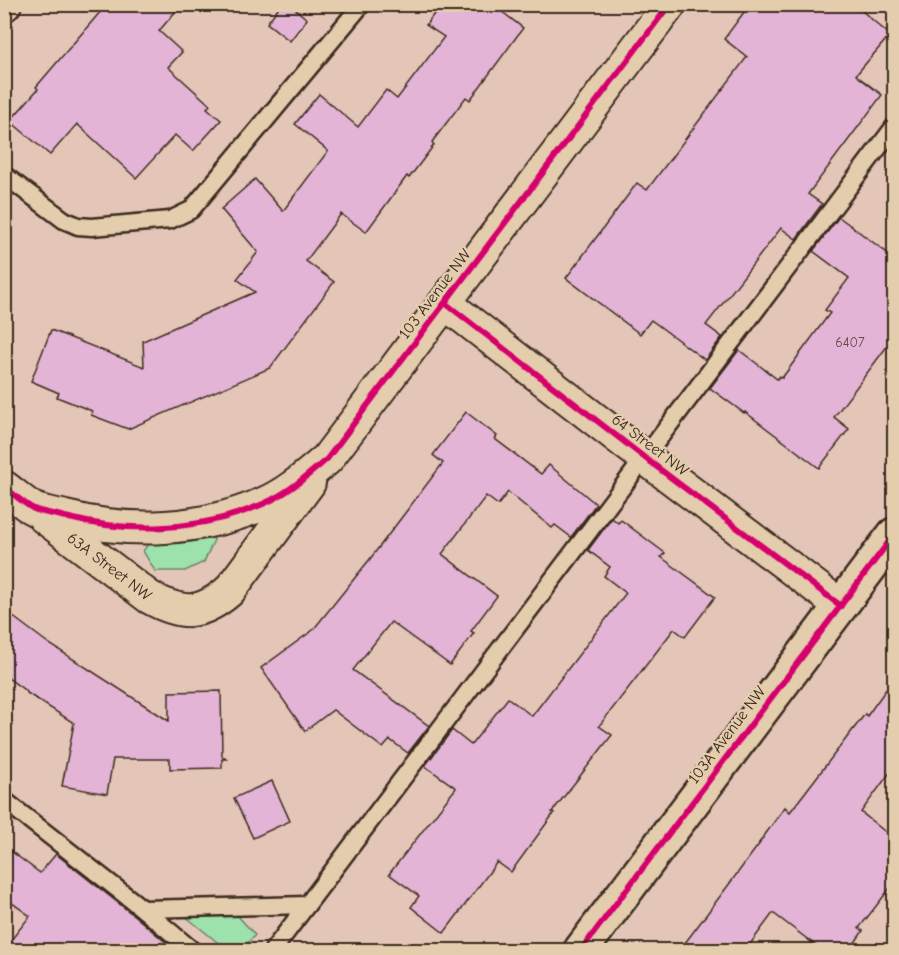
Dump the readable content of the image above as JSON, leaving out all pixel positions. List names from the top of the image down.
{
  "streets": {
    "street": [
      "103 Avenue NW",
      "64 Street NW",
      "63A Street NW",
      "103A Avenue NW"
    ]
  },
  "crossings": [
    ["103 Avenue NW", "64 Street NW"],
    ["103 Avenue NW", "63A Street NW"],
    ["64 Street NW", "103A Avenue NW"]
  ],
  "house_numbers": ["6407"]
}
